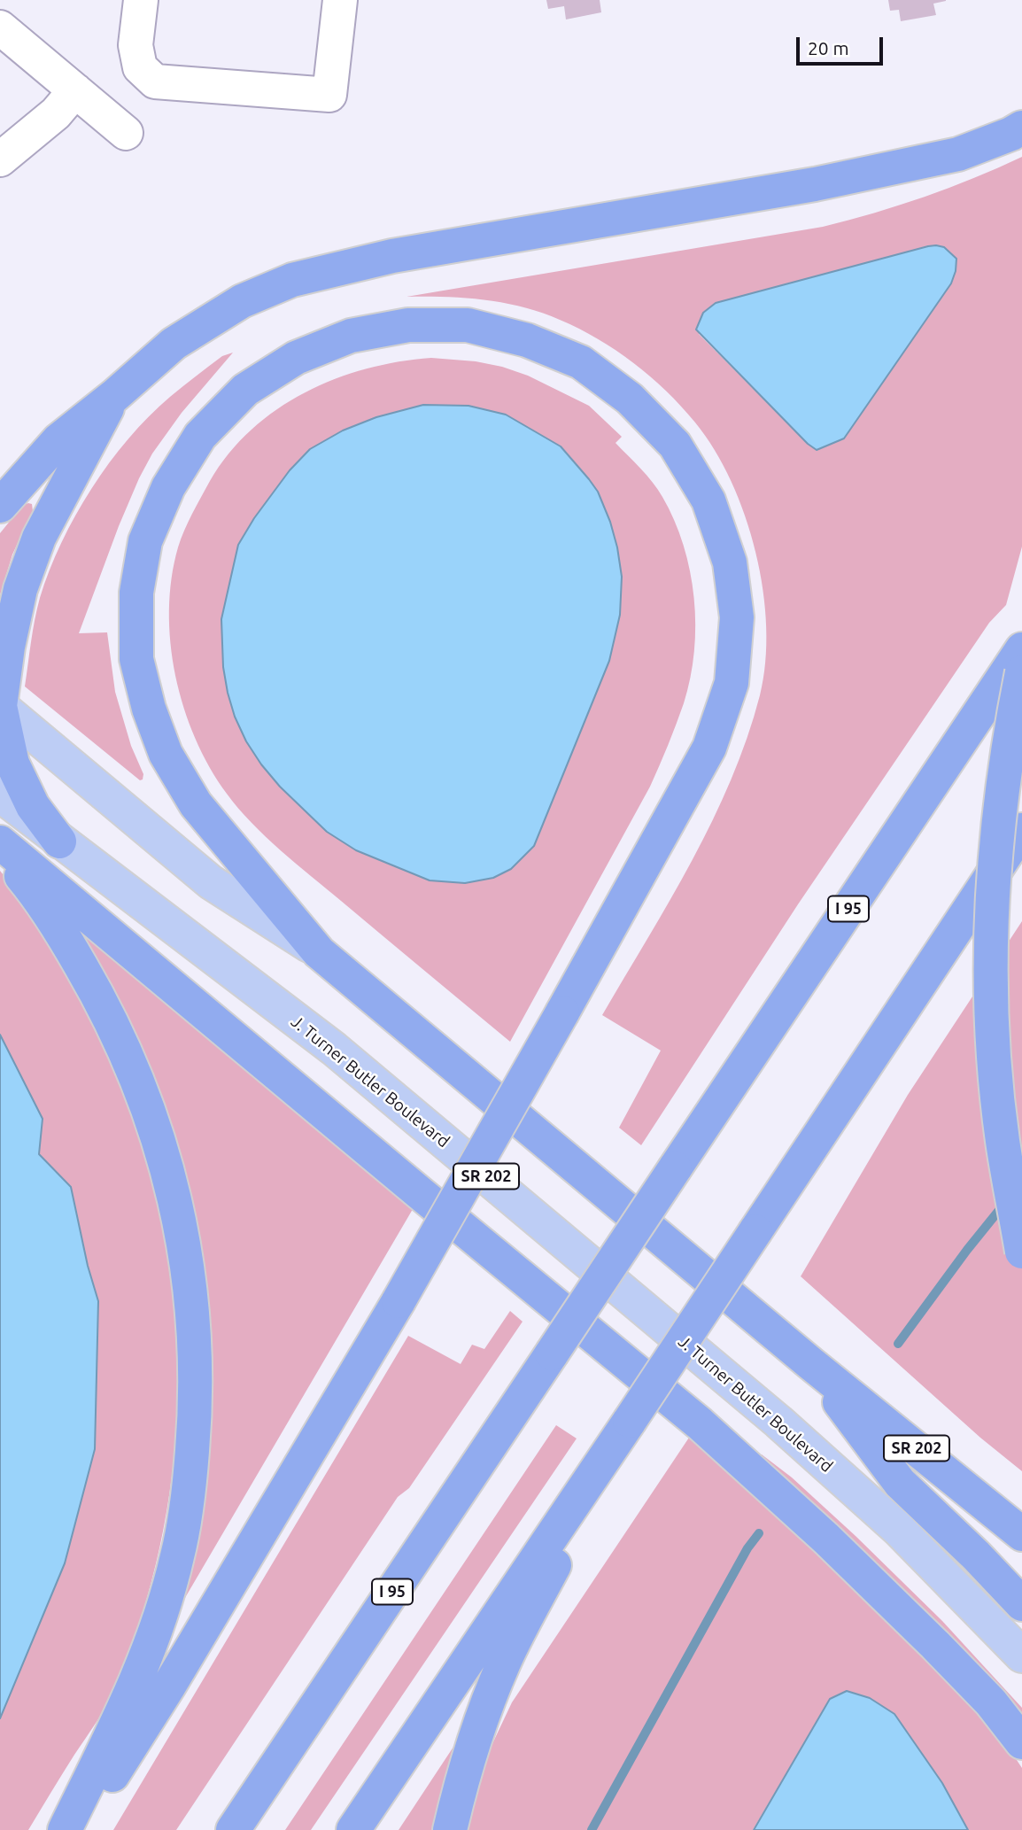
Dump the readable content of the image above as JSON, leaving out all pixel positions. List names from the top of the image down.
{
  "streets": {
    "highway": ["I 95", "SR 202"],
    "main road": ["J. Turner Butler Boulevard"]
  },
  "scale_bar": "20 m"
}
